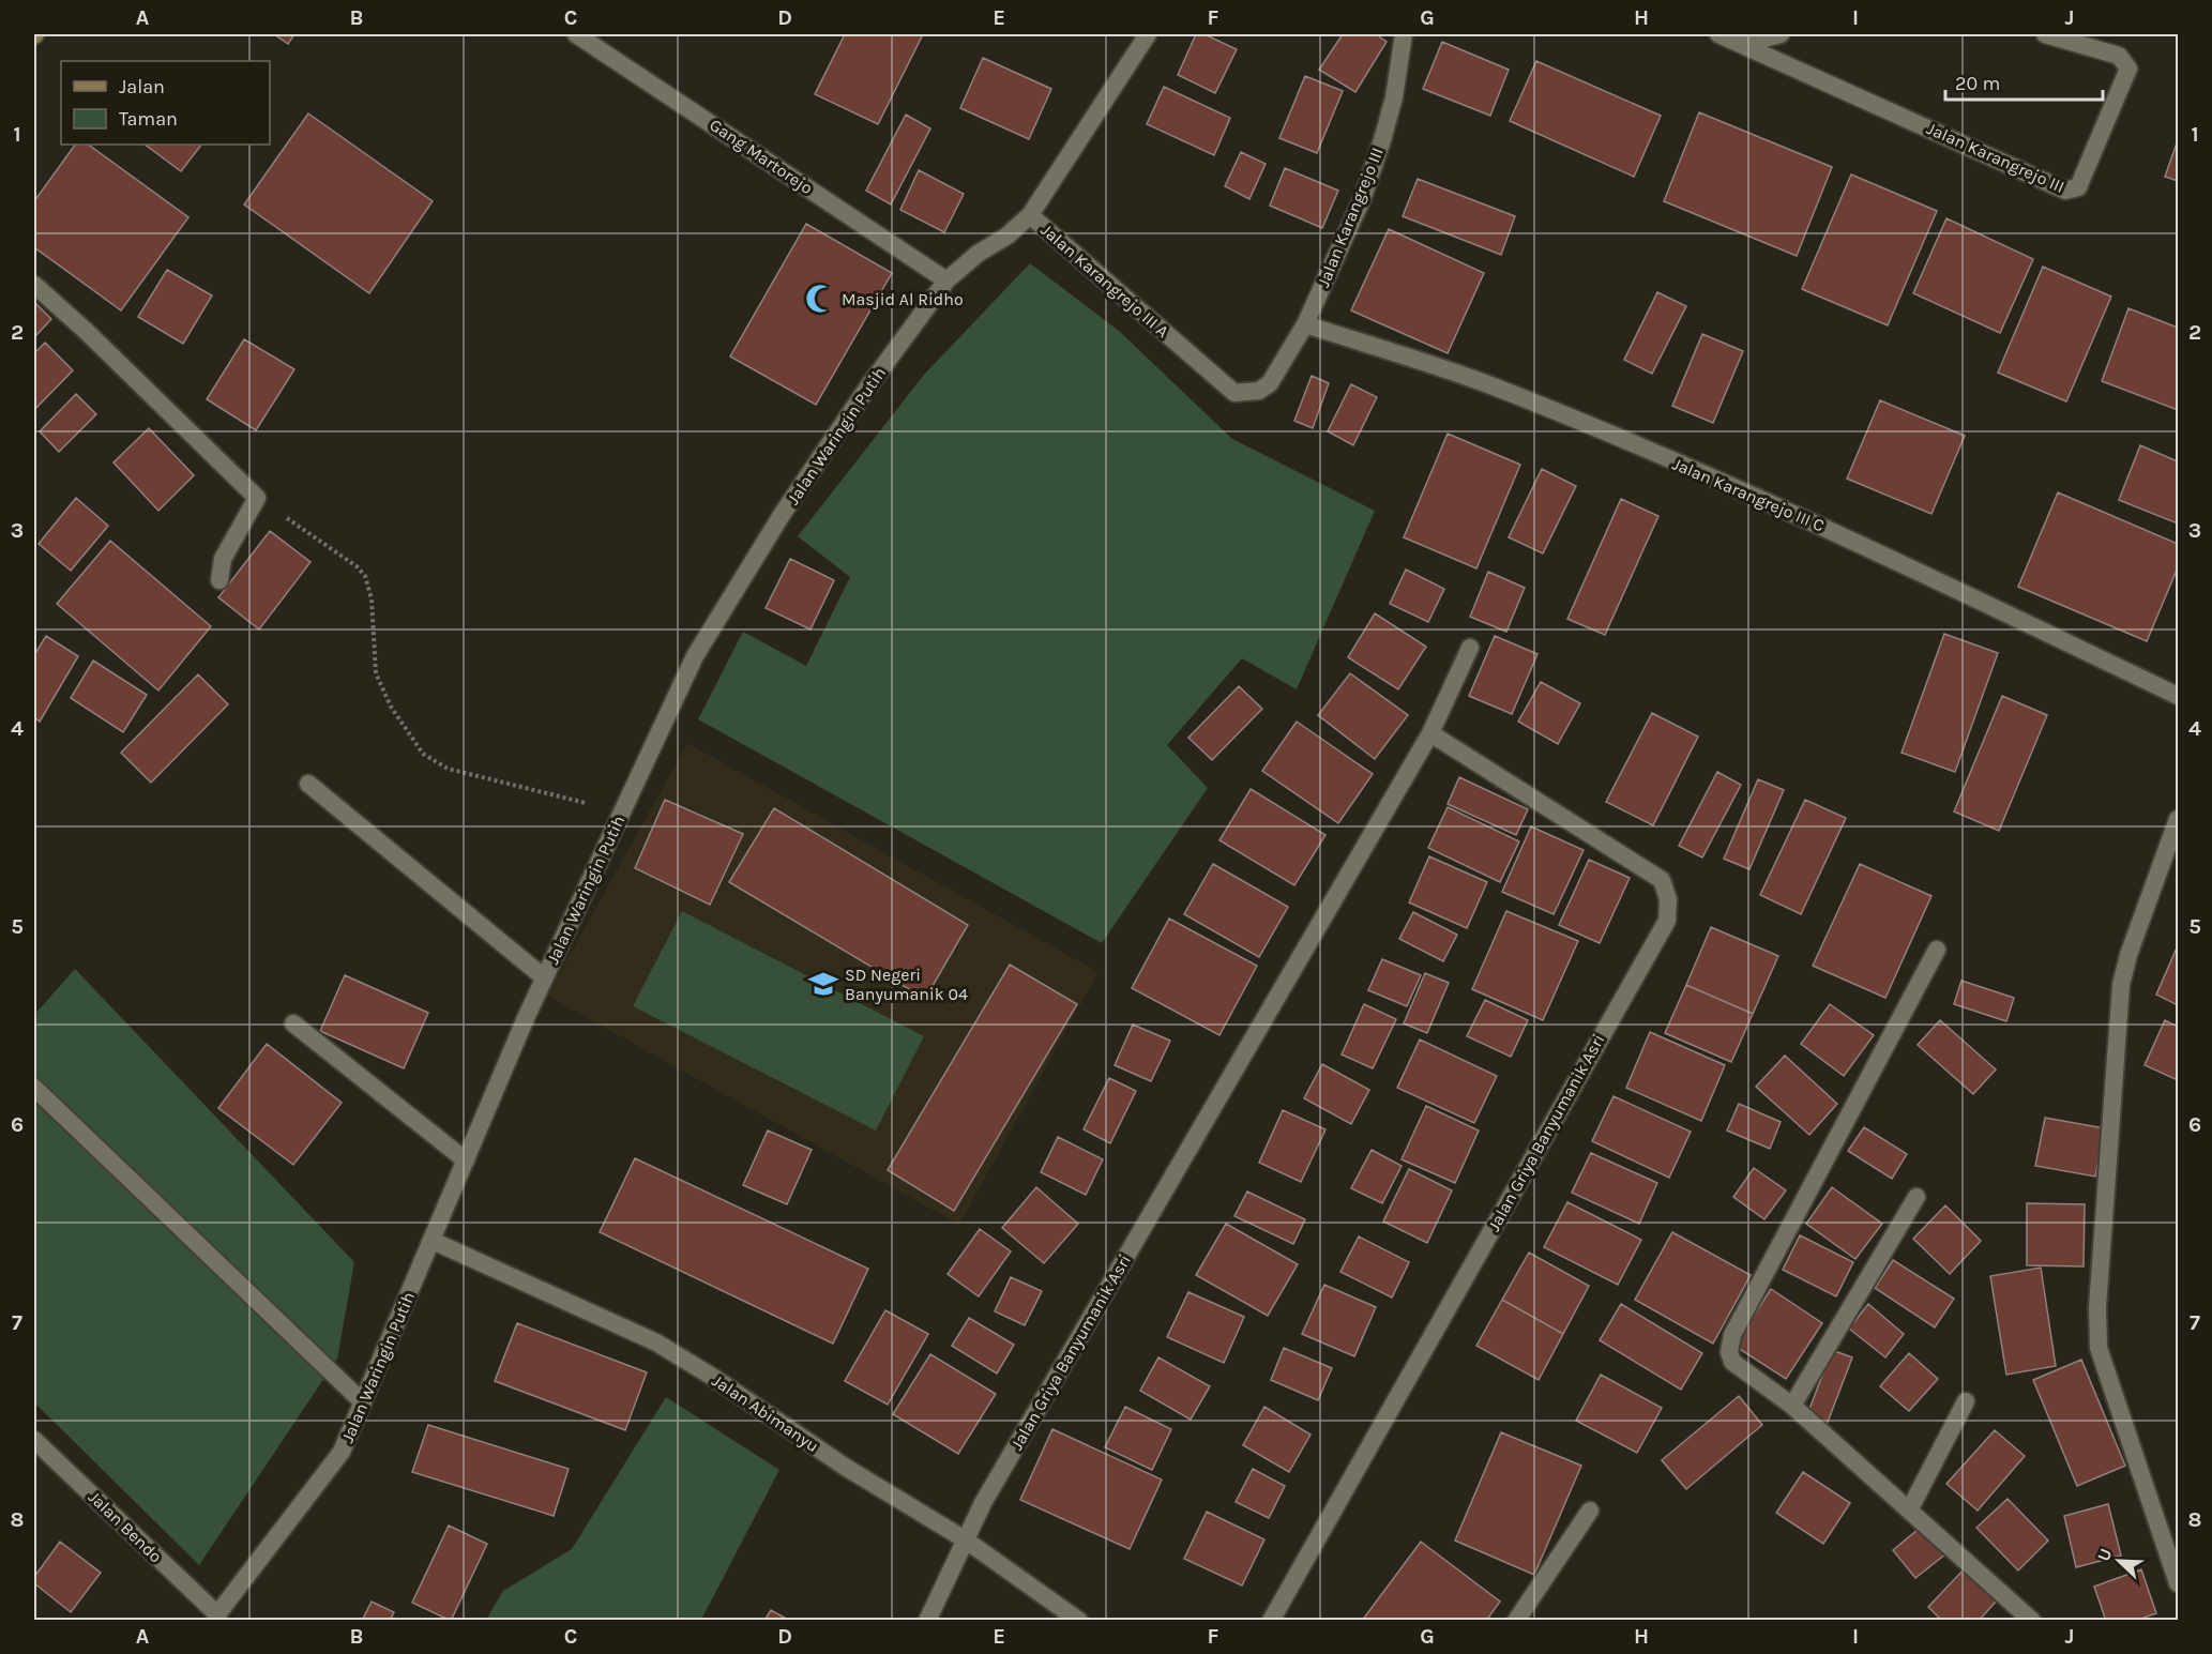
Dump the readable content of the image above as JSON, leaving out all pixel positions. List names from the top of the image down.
{
  "streets": {
    "street": [
      "Gang Martorejo",
      "Jalan Karangrejo III",
      "Jalan Karangrejo III A",
      "Jalan Waringin Putih",
      "Jalan Karangrejo III C",
      "Jalan Griya Banyumanik Asri",
      "Jalan Abimanyu",
      "Jalan Bendo"
    ]
  },
  "crossings": [
    ["Gang Martorejo", "Jalan Waringin Putih"],
    ["Jalan Karangrejo III", "Jalan Karangrejo III A"],
    ["Jalan Karangrejo III", "Jalan Karangrejo III C"],
    ["Jalan Karangrejo III A", "Jalan Waringin Putih"],
    ["Jalan Karangrejo III A", "Jalan Karangrejo III C"],
    ["Jalan Waringin Putih", "Jalan Abimanyu"],
    ["Jalan Waringin Putih", "Jalan Bendo"],
    ["Jalan Griya Banyumanik Asri", "Jalan Abimanyu"]
  ],
  "places": {
    "mosque": ["Masjid Al Ridho"],
    "school or university": ["SD Negeri Banyumanik 04"]
  },
  "legend": ["Jalan", "Taman"],
  "scale_bar": "20 m",
  "north": "top left",
  "grid": {
    "columns": [
      "A",
      "B",
      "C",
      "D",
      "E",
      "F",
      "G",
      "H",
      "I",
      "J"
    ],
    "rows": [
      "1",
      "2",
      "3",
      "4",
      "5",
      "6",
      "7",
      "8"
    ]
  }
}
